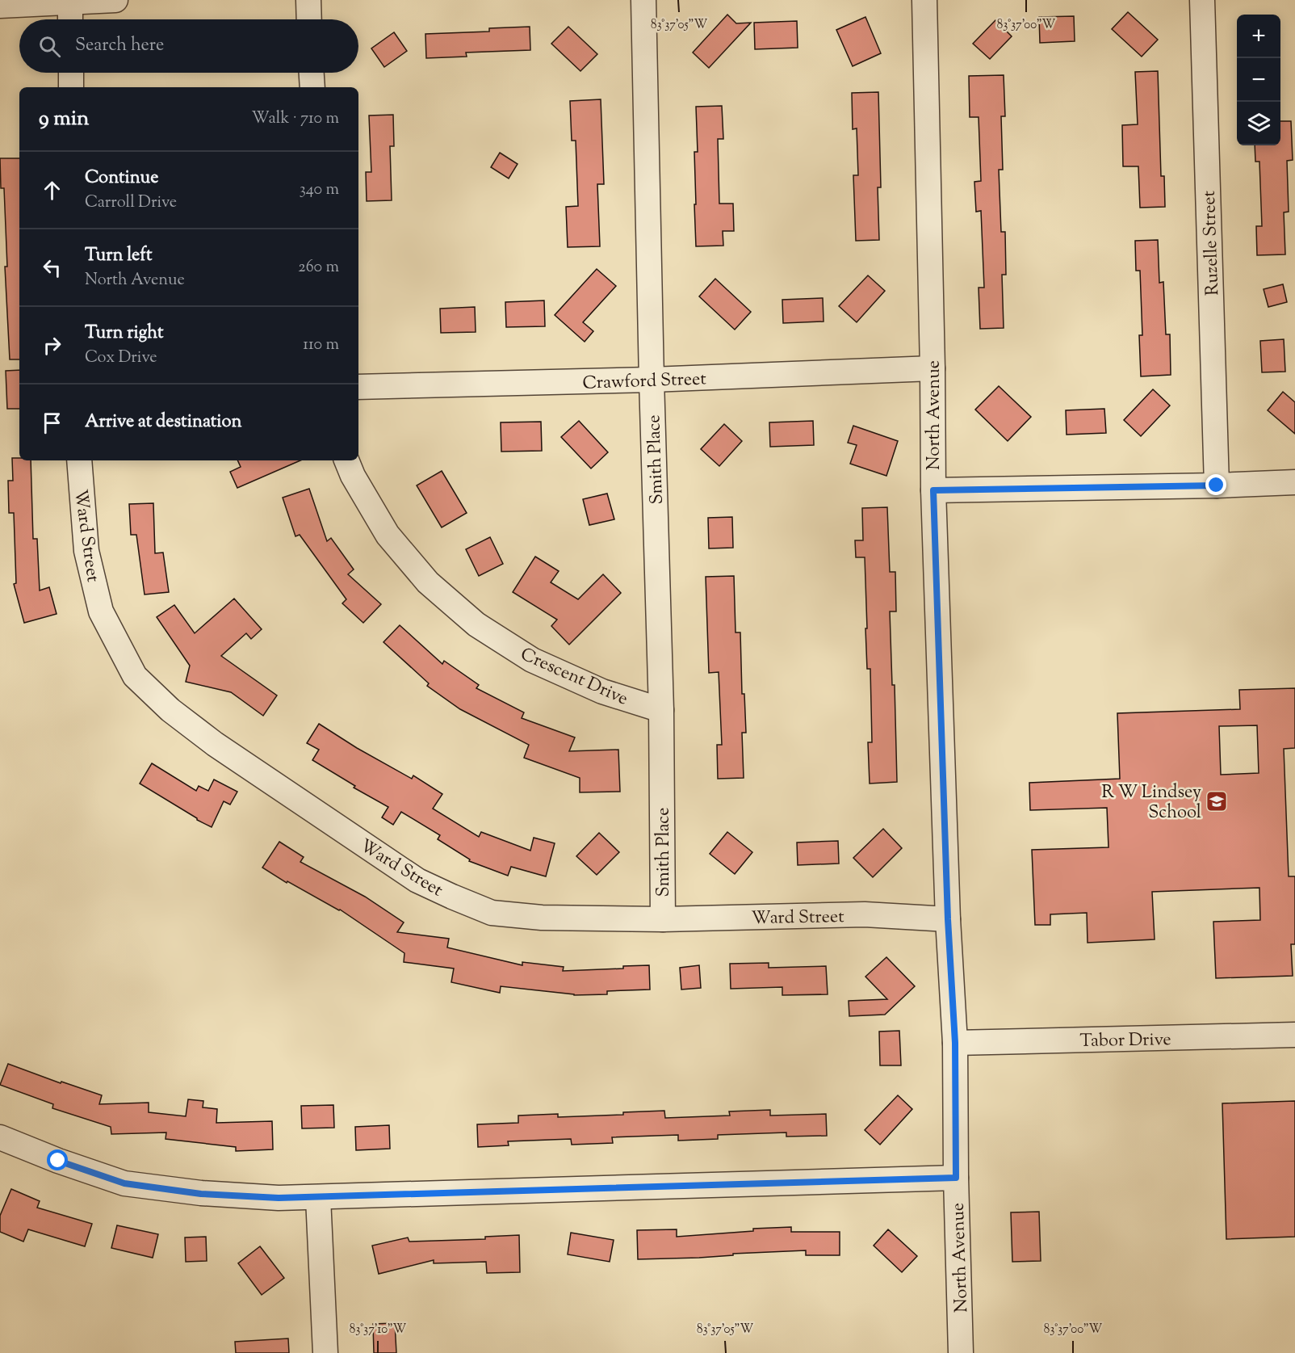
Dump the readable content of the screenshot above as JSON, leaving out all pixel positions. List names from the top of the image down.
{
  "streets": {
    "street": [
      "Ruzelle Street",
      "Crawford Street",
      "North Avenue",
      "Smith Place",
      "Ward Street",
      "Crescent Drive",
      "Tabor Drive"
    ]
  },
  "crossings": [
    ["Crawford Street", "North Avenue"],
    ["Crawford Street", "Smith Place"],
    ["North Avenue", "Ward Street"],
    ["North Avenue", "Tabor Drive"],
    ["Smith Place", "Ward Street"],
    ["Smith Place", "Crescent Drive"]
  ],
  "places": {
    "school or university": ["R W Lindsey School"]
  },
  "page": {
    "map_buttons": ["+", "−"],
    "search": "Search here",
    "heading": ["9 min", "Walk · 710 m"],
    "list": [
      ["Continue", "Carroll Drive", "340 m"],
      ["Turn left", "North Avenue", "260 m"],
      ["Turn right", "Cox Drive", "110 m"],
      "Arrive at destination"
    ]
  },
  "coordinates": ["83°37'05\"W", "83°37'00\"W", "83°37'10\"W"]
}
